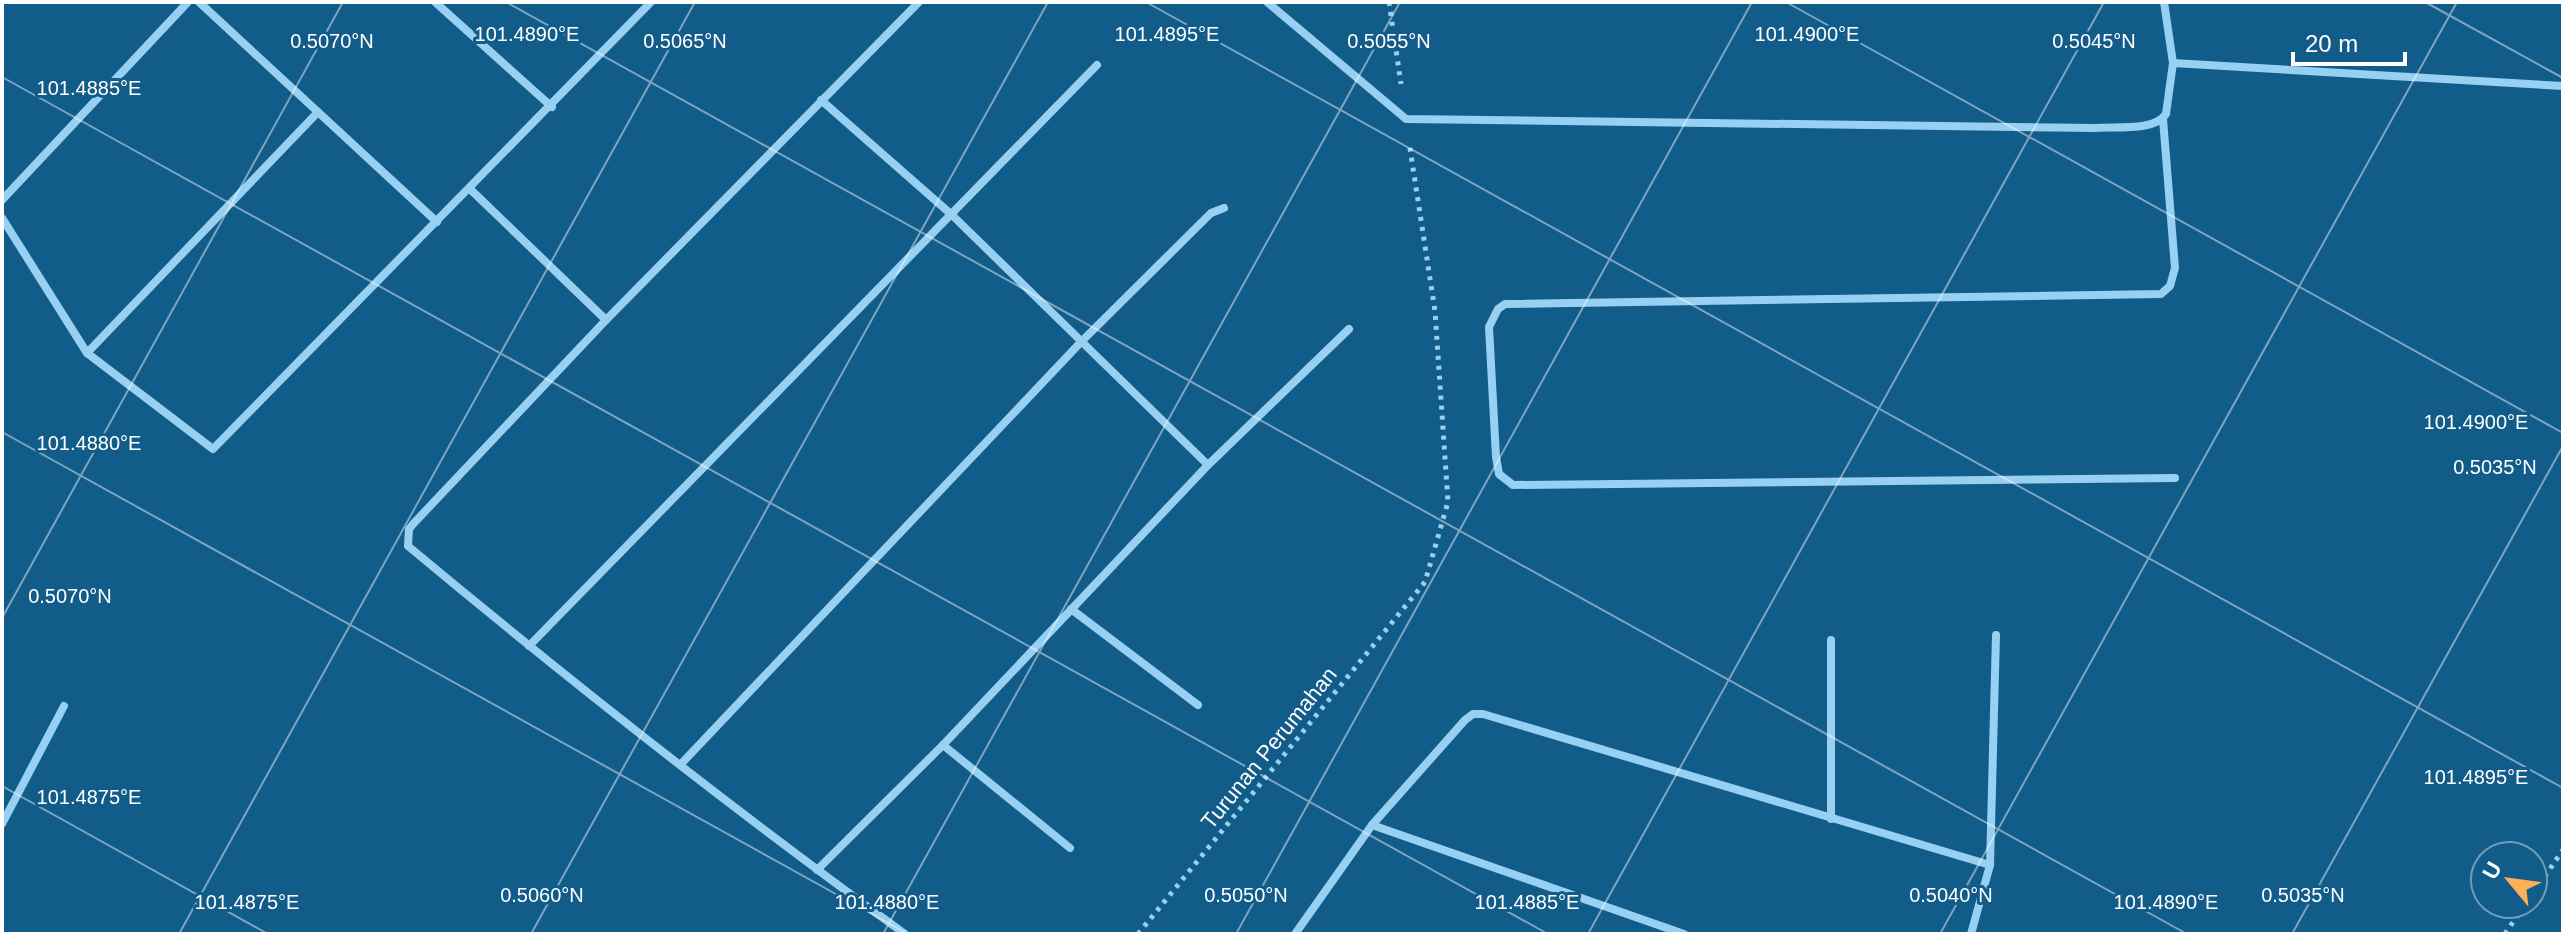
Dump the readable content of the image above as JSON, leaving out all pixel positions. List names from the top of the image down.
{
  "streets": {
    "path": ["Turunan Perumahan"]
  },
  "scale_bar": "20 m",
  "north": "top left",
  "coordinates": [
    "101.4890°E",
    "101.4895°E",
    "101.4900°E",
    "0.5070°N",
    "0.5065°N",
    "0.5055°N",
    "0.5045°N",
    "101.4885°E",
    "101.4880°E",
    "0.5035°N",
    "101.4875°E",
    "0.5060°N",
    "0.5050°N",
    "0.5040°N"
  ]
}
